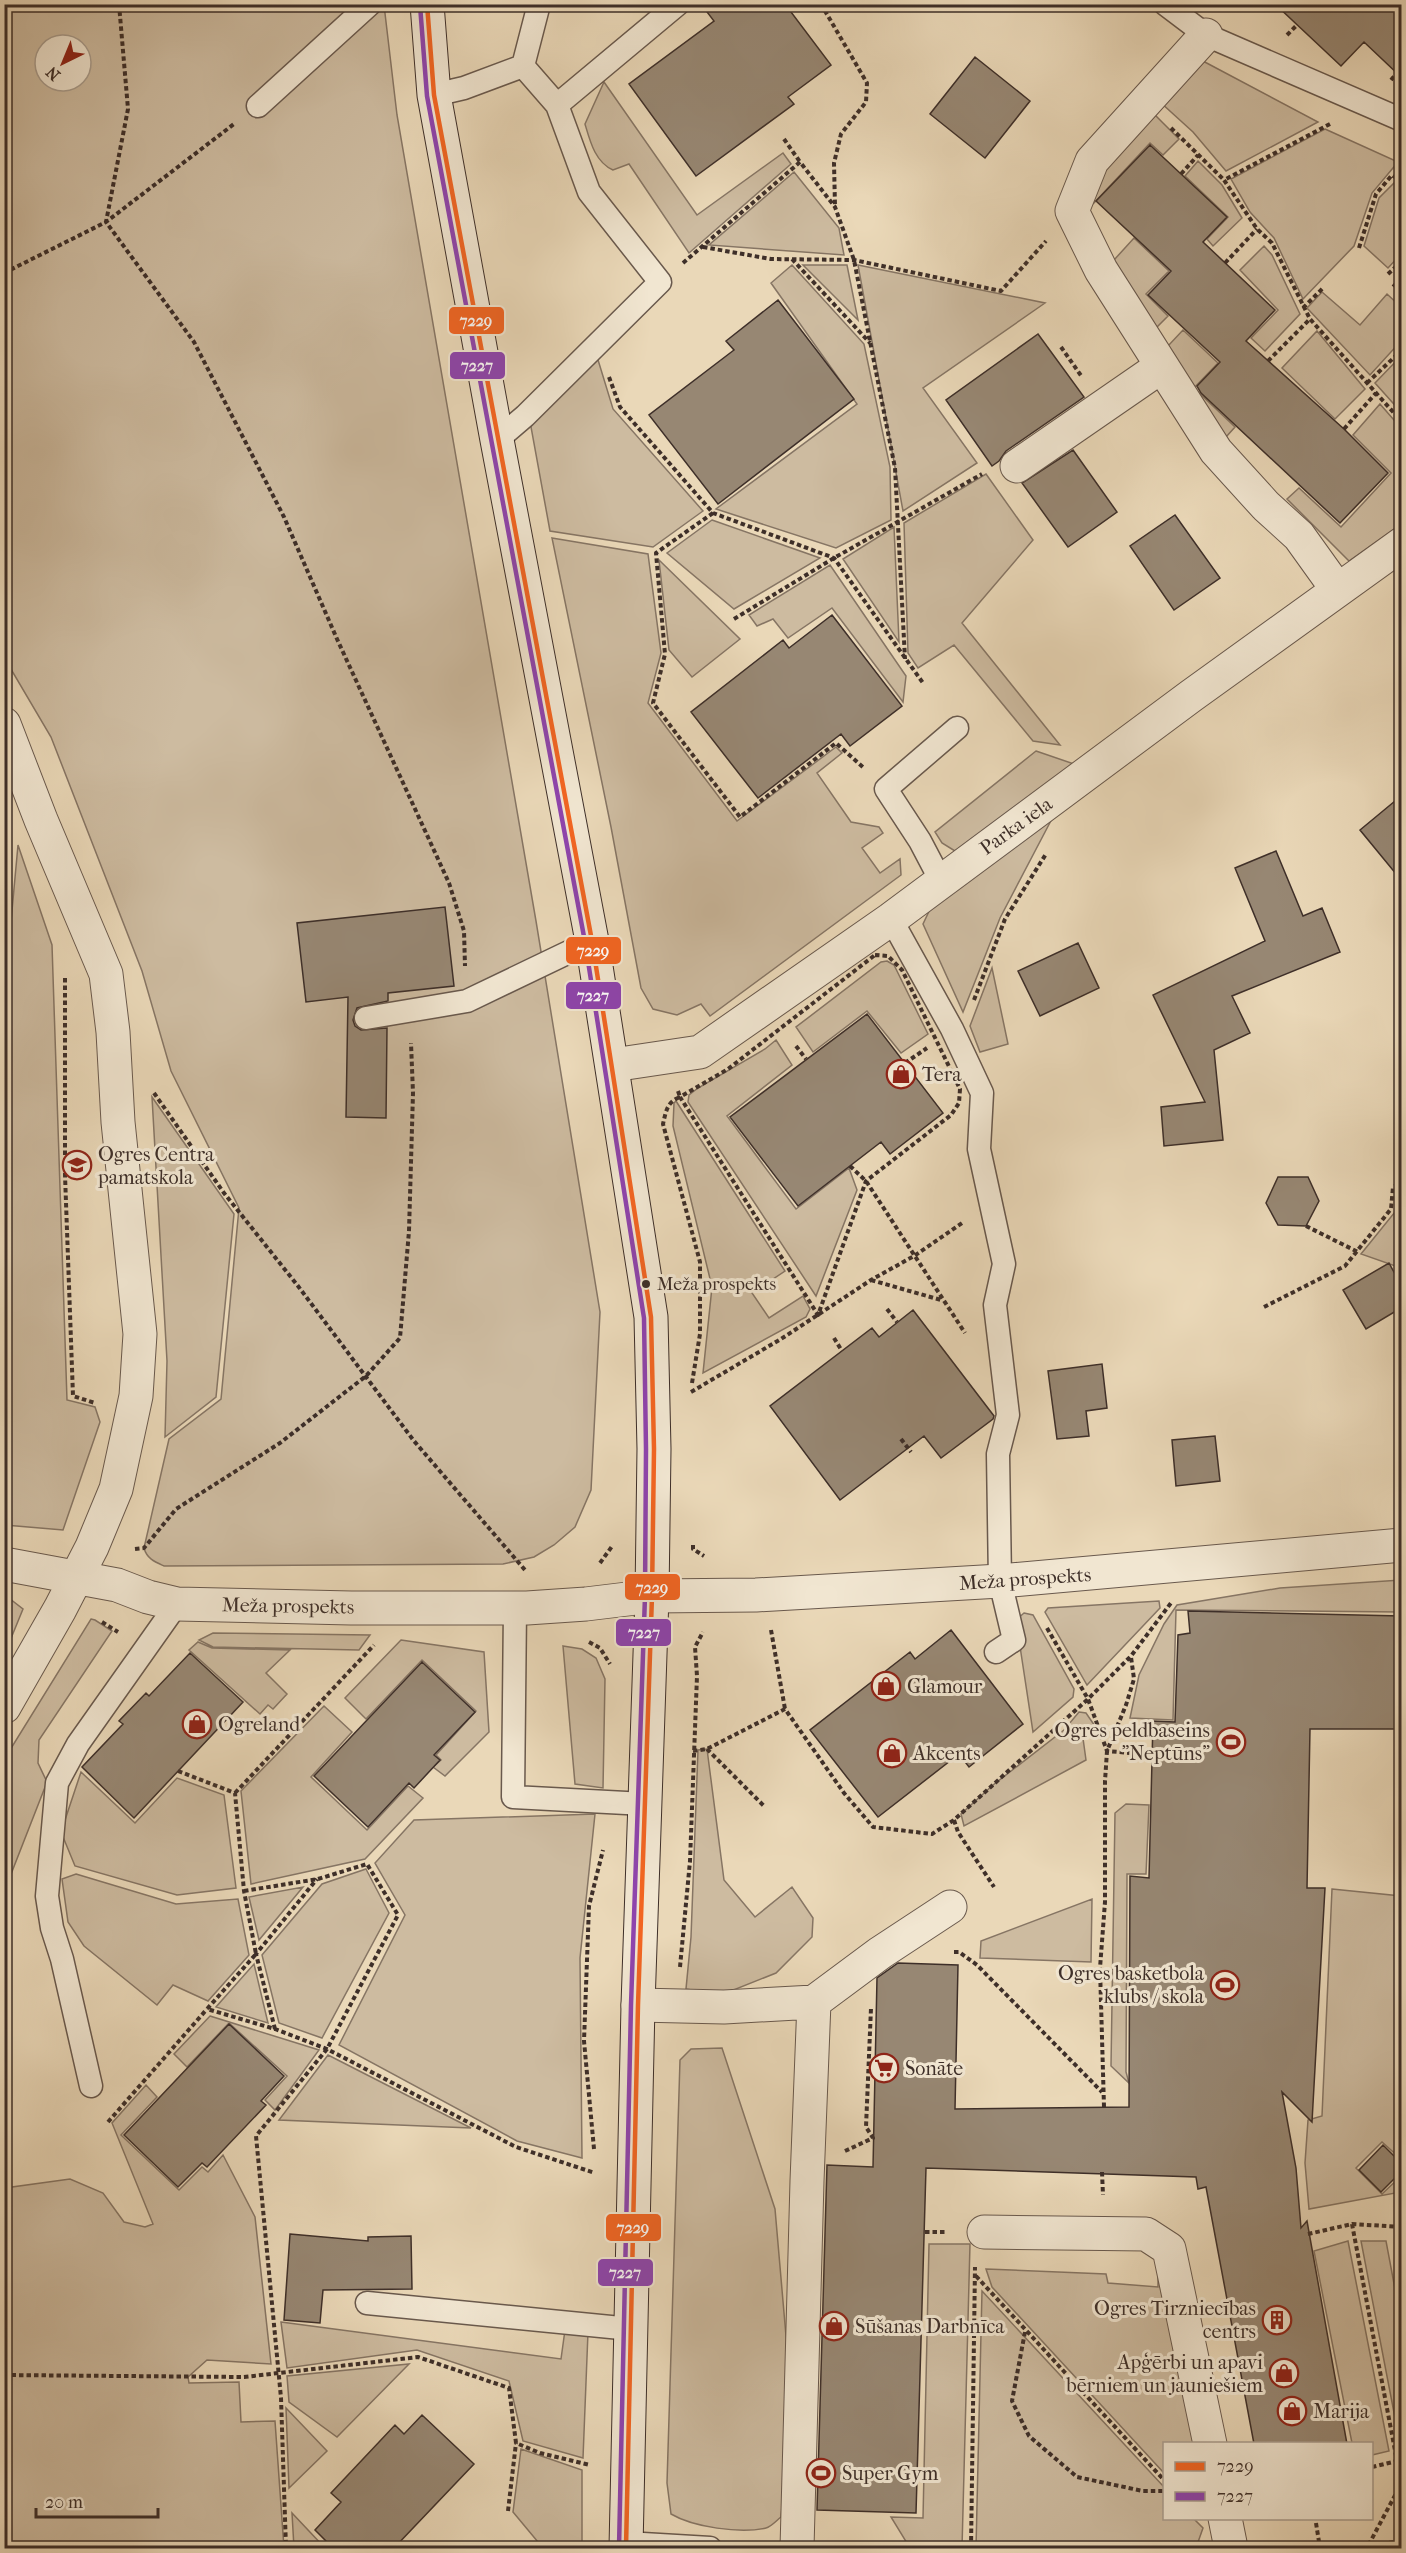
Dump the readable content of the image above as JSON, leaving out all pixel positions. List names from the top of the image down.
{
  "streets": {
    "street": ["Parka iela", "Meža prospekts"]
  },
  "places": {
    "shop": [
      "Tera",
      "Glamour",
      "Ogreland",
      "Akcents",
      "Sūšanas Darbnīca",
      "Apģērbi un apavi bērniem un jauniešiem",
      "Marija"
    ],
    "school or university": ["Ogres Centra pamatskola"],
    "other": ["Meža prospekts"],
    "sports": ["Ogres peldbaseins \"Neptūns\"", "Ogres basketbola klubs / skola", "Super Gym"],
    "supermarket": ["Sonāte"],
    "building": ["Ogres Tirzniecības centrs"]
  },
  "lines": ["transit line 7229", "transit line 7227"],
  "legend": ["7229", "7227"],
  "scale_bar": "20 m",
  "north": "bottom left"
}
